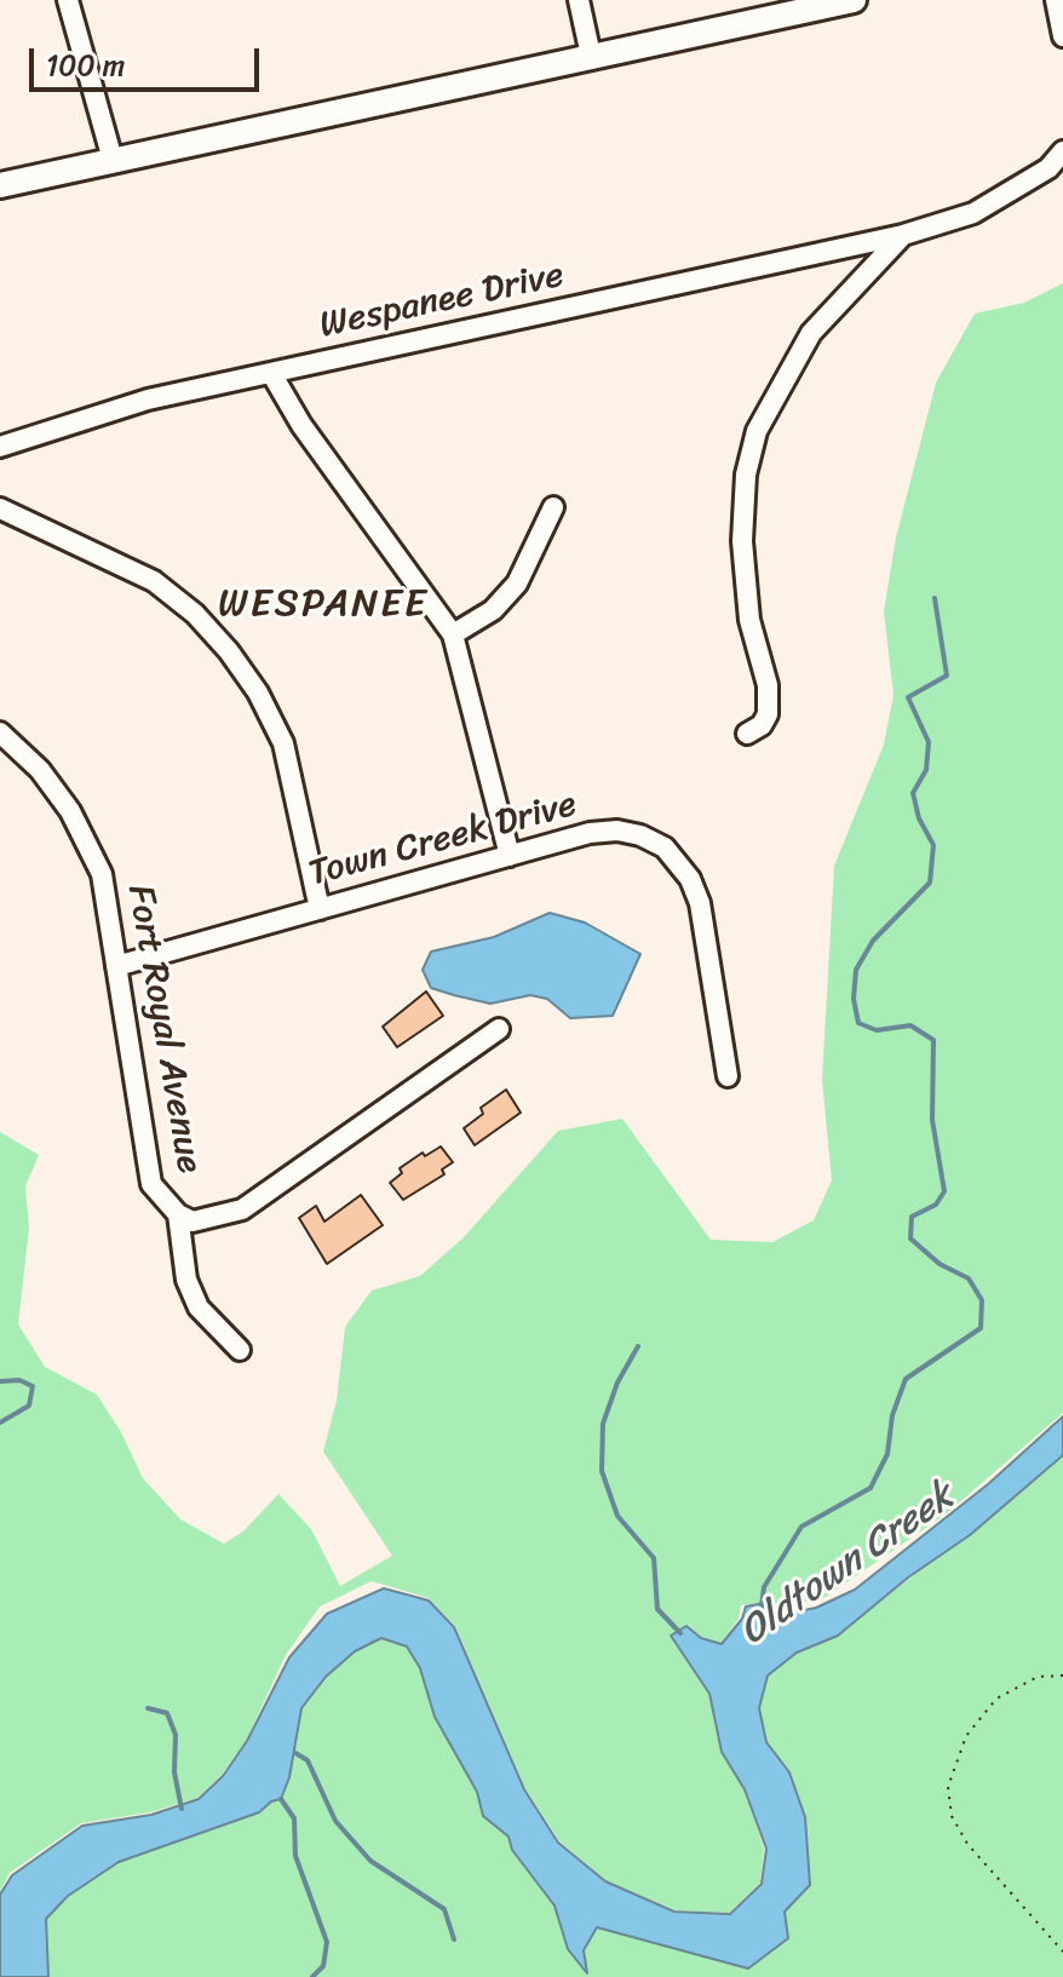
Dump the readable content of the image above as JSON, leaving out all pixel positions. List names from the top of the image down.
{
  "streets": {
    "street": ["Wespanee Drive", "Town Creek Drive", "Fort Royal Avenue"]
  },
  "crossings": [
    ["Town Creek Drive", "Fort Royal Avenue"]
  ],
  "districts": ["WESPANEE"],
  "water": ["Oldtown Creek"],
  "scale_bar": "100 m"
}
